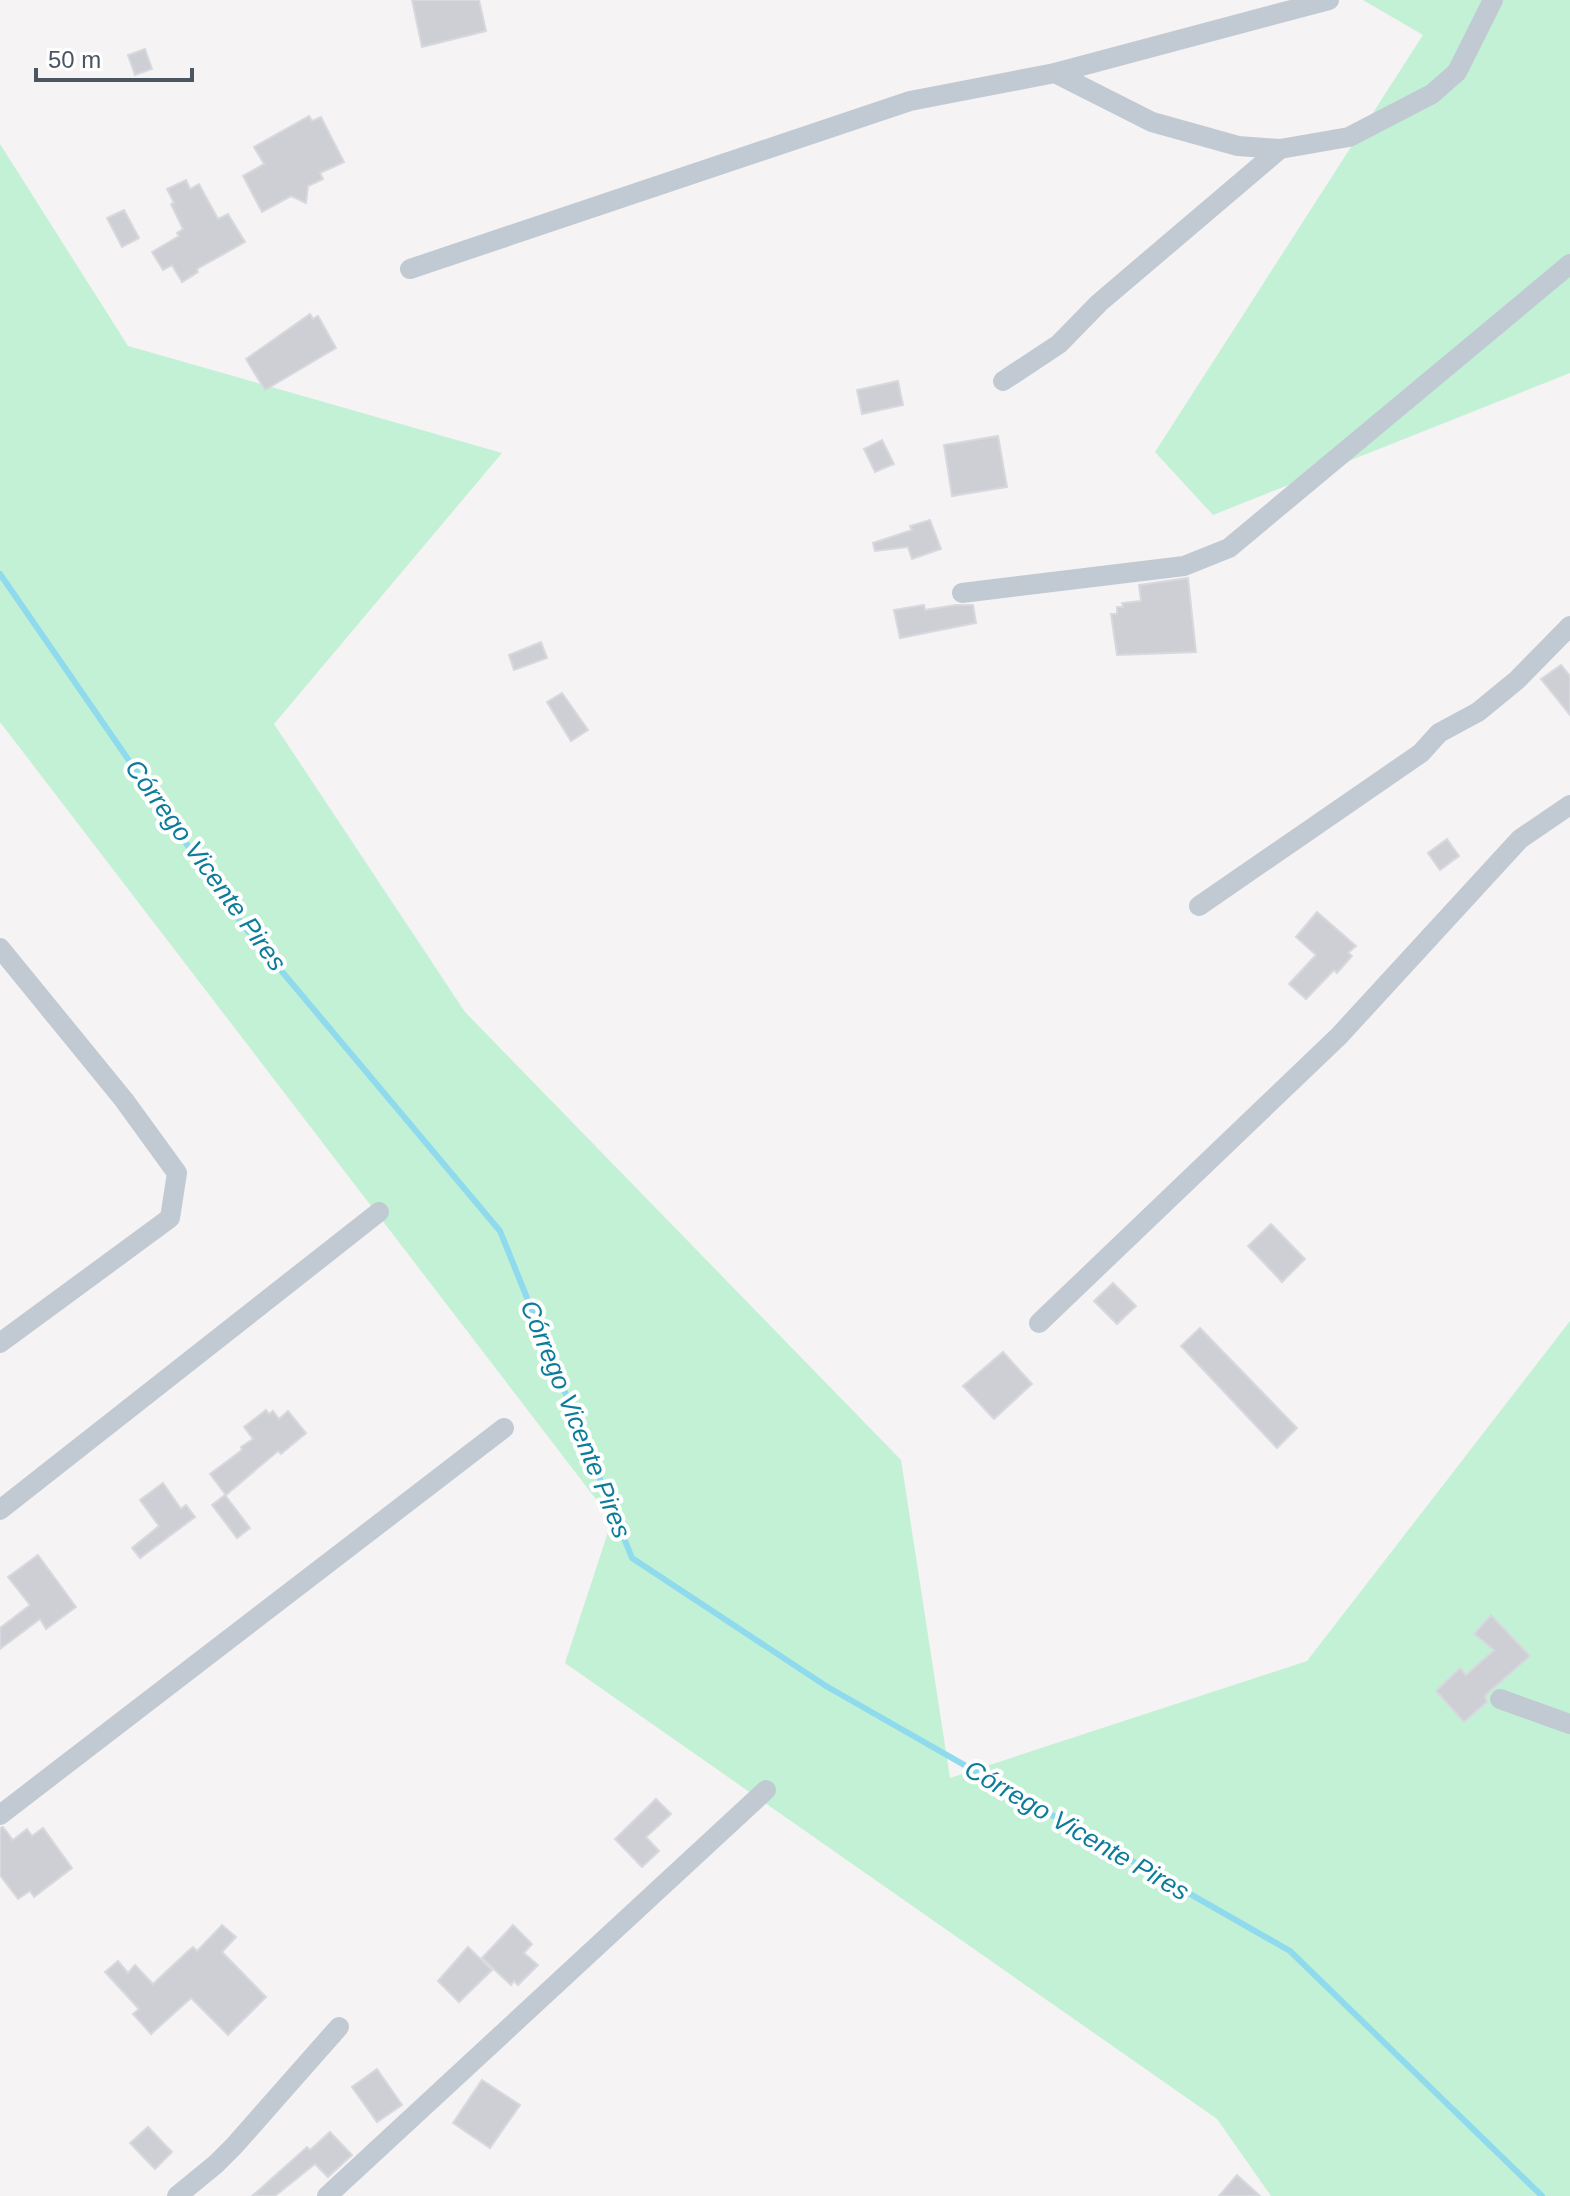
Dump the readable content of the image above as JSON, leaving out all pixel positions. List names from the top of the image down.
{
  "water": ["Córrego Vicente Pires"],
  "scale_bar": "50 m"
}
